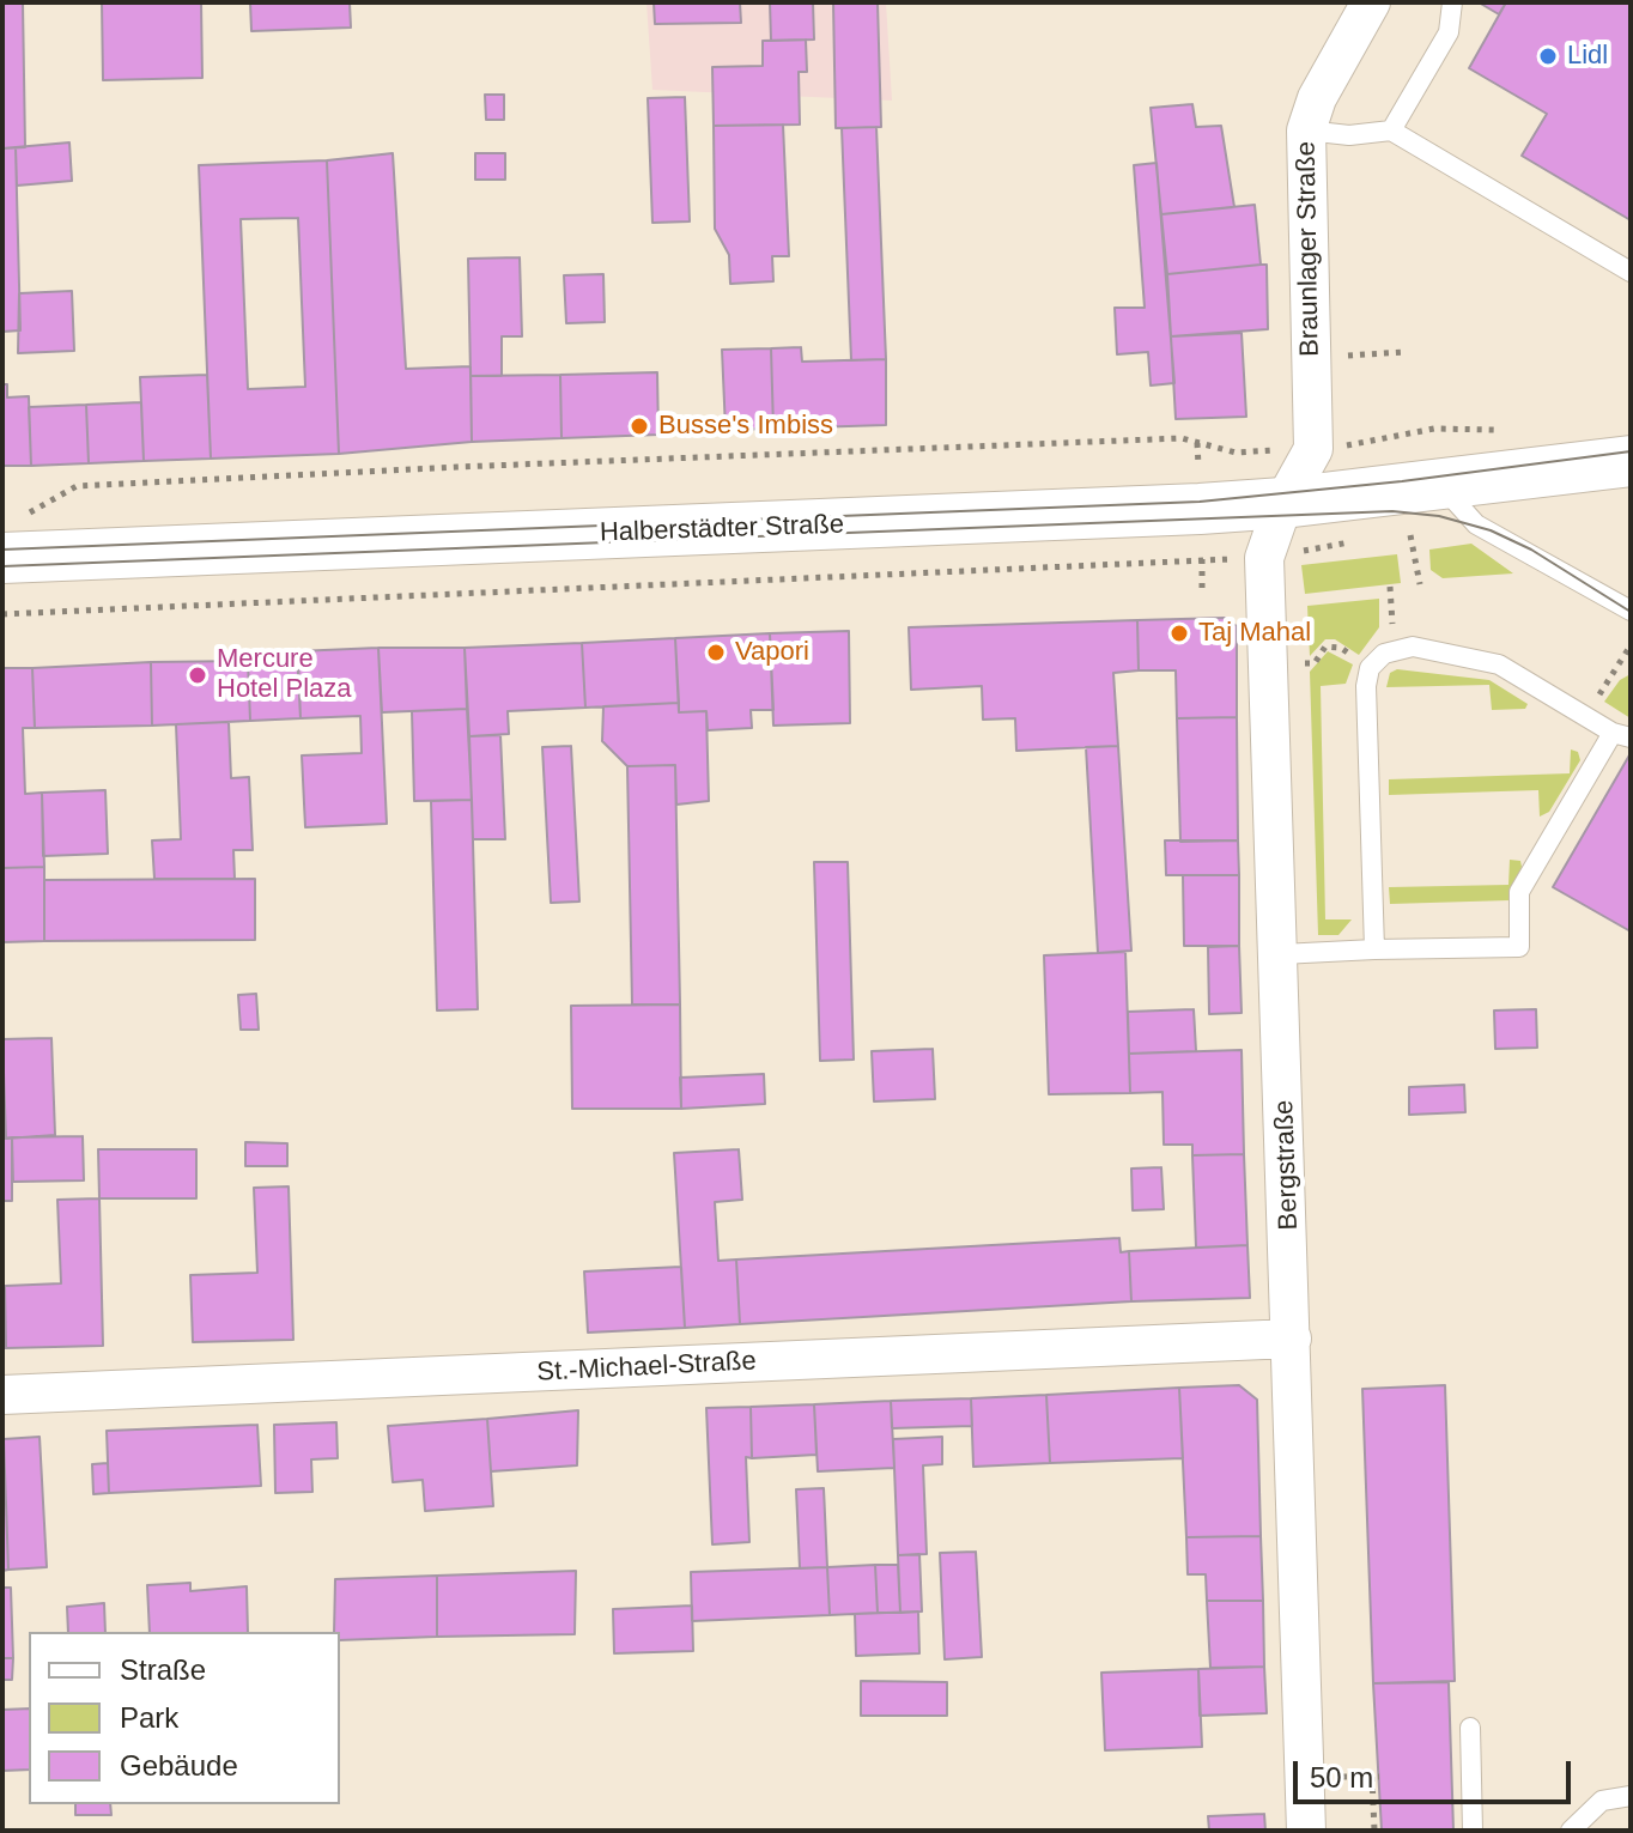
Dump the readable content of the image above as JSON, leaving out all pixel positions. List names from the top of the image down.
{
  "streets": {
    "street": [
      "Braunlager Straße",
      "Halberstädter Straße",
      "Bergstraße",
      "St.-Michael-Straße"
    ]
  },
  "crossings": [
    ["Braunlager Straße", "Halberstädter Straße"],
    ["Braunlager Straße", "Bergstraße"],
    ["Halberstädter Straße", "Bergstraße"],
    ["Bergstraße", "St.-Michael-Straße"]
  ],
  "places": [
    "Lidl",
    "Busse's Imbiss",
    "Taj Mahal",
    "Vapori",
    "Mercure Hotel Plaza"
  ],
  "legend": ["Straße", "Park", "Gebäude"],
  "scale_bar": "50 m"
}
